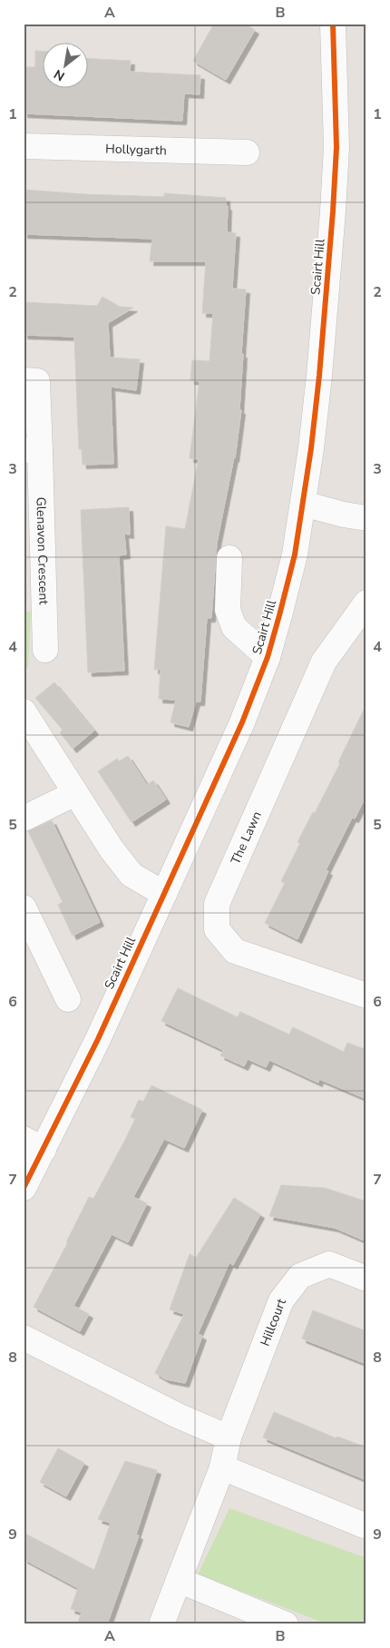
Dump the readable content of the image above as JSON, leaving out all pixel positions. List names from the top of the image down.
{
  "streets": {
    "street": [
      "Hollygarth",
      "Scairt Hill",
      "Glenavon Crescent",
      "The Lawn",
      "Hillcourt"
    ]
  },
  "north": "bottom left",
  "grid": {
    "columns": ["A", "B"],
    "rows": [
      "1",
      "2",
      "3",
      "4",
      "5",
      "6",
      "7",
      "8",
      "9"
    ]
  }
}
